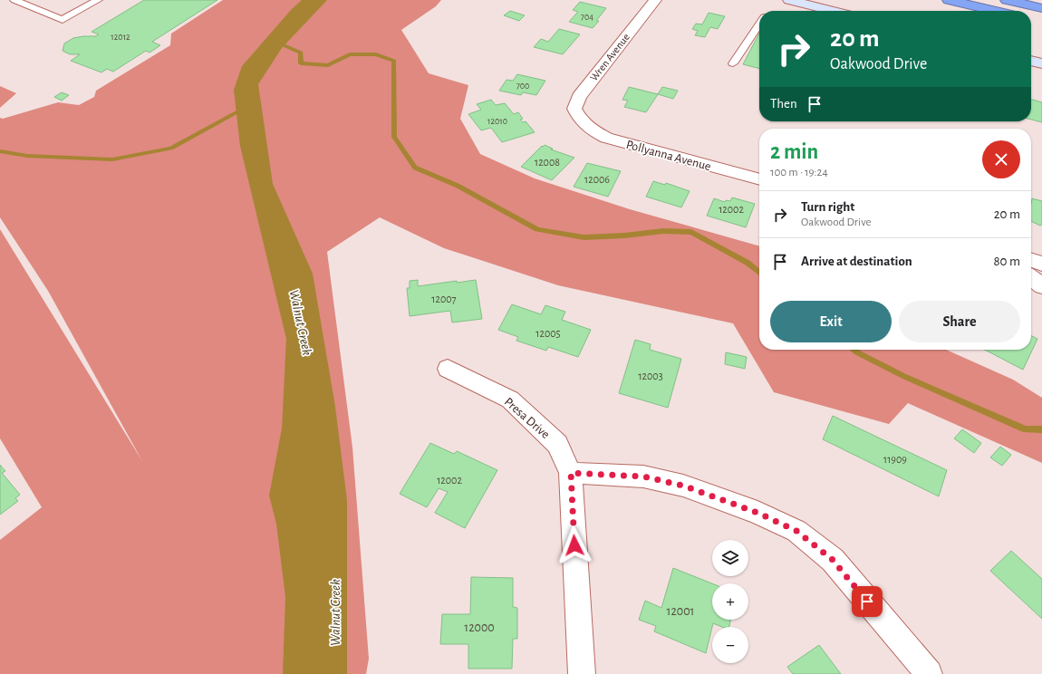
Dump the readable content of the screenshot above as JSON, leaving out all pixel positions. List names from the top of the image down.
{
  "streets": {
    "street": ["Wren Avenue", "Pollyanna Avenue", "Presa Drive"]
  },
  "crossings": [
    ["Wren Avenue", "Pollyanna Avenue"]
  ],
  "water": ["Walnut Creek"],
  "house_numbers": [
    "704",
    "12012",
    "700",
    "12010",
    "12008",
    "12006",
    "12002",
    "12007",
    "12005",
    "12003",
    "11909",
    "12002",
    "12001",
    "12000"
  ],
  "page": {
    "turn": ["20 m", "Oakwood Drive"],
    "then": "Then",
    "heading": ["2 min", "100 m · 19:24"],
    "list": [
      {
        "name": "Turn right",
        "note": "Oakwood Drive",
        "value": "20 m"
      },
      {
        "name": "Arrive at destination",
        "value": "80 m"
      }
    ],
    "buttons": ["Exit", "Share"],
    "map_buttons": ["+", "−"]
  }
}
